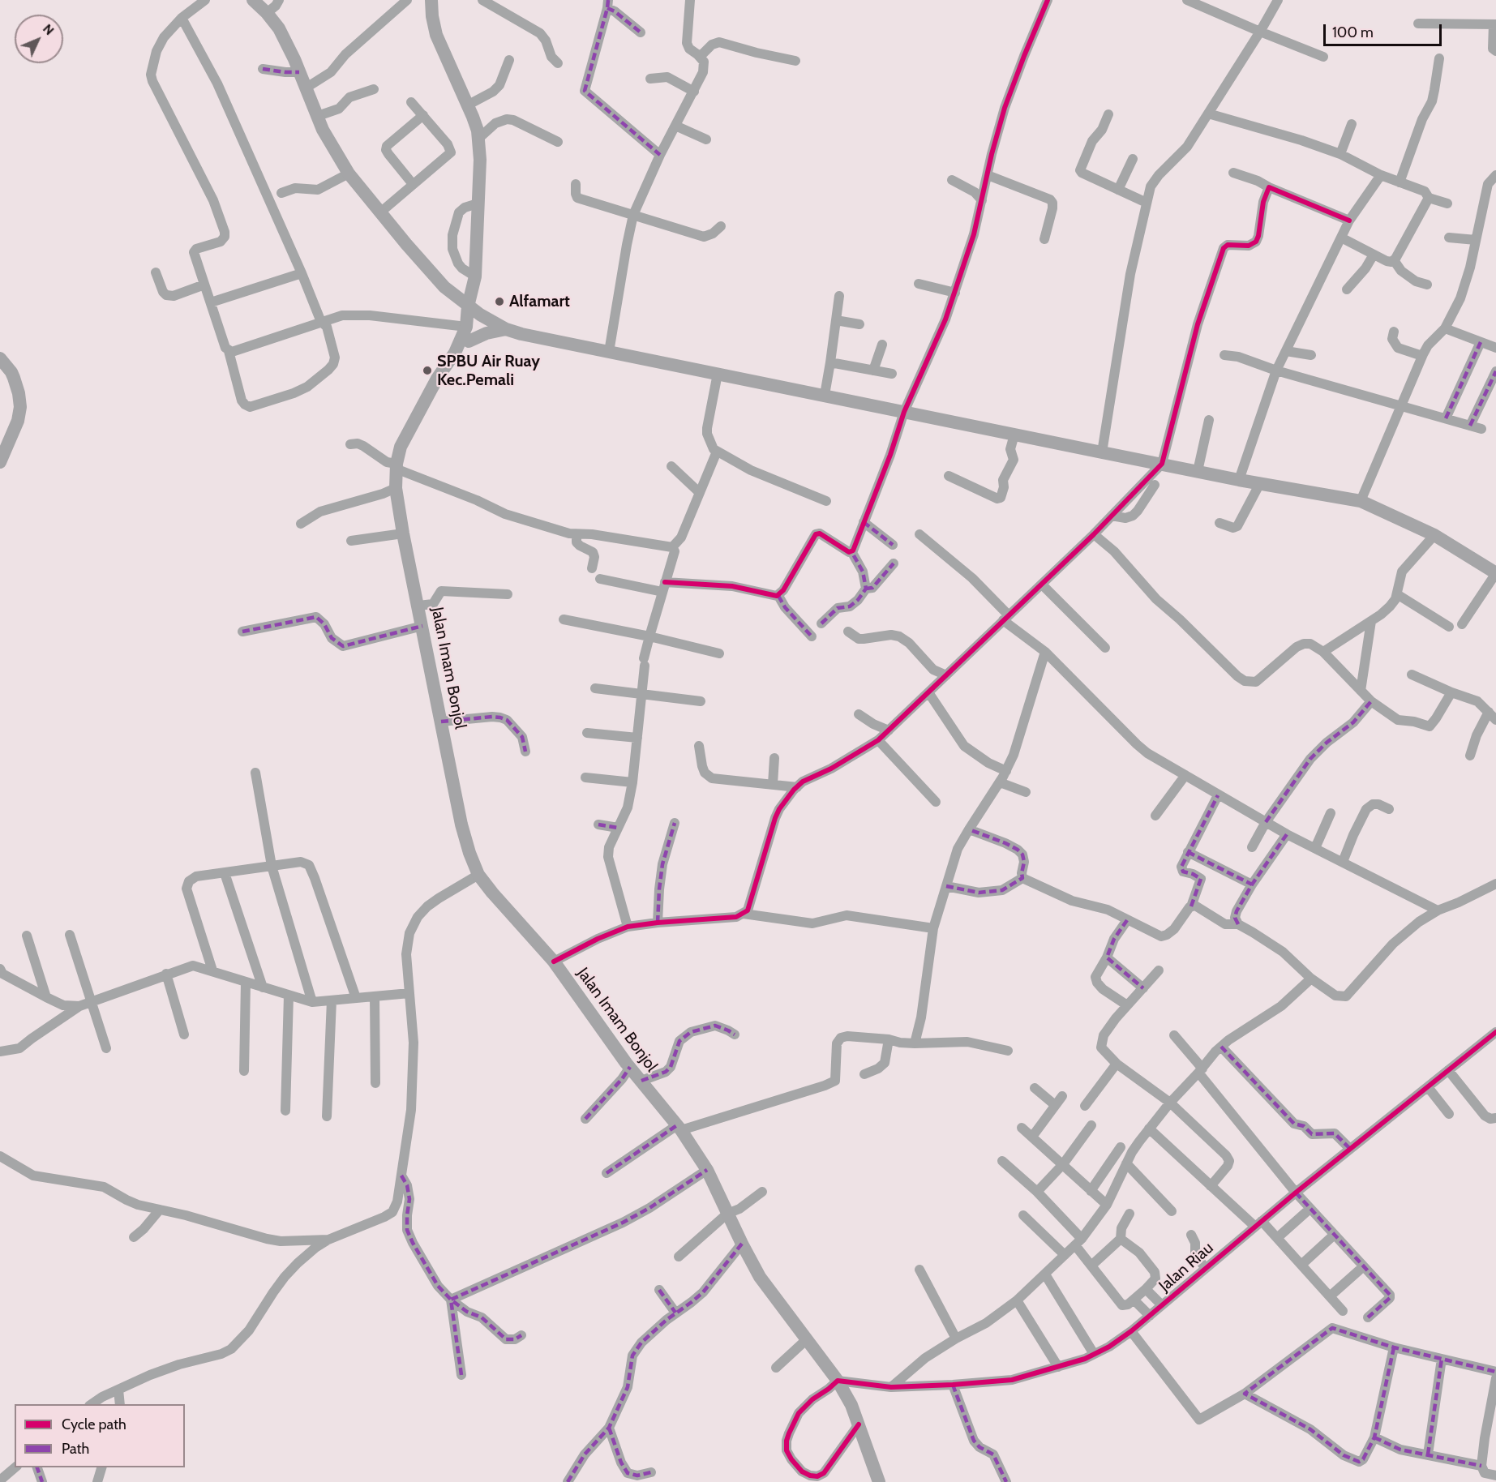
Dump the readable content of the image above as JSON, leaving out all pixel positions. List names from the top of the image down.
{
  "streets": {
    "main road": ["Jalan Imam Bonjol"],
    "street": ["Jalan Riau"]
  },
  "crossings": [
    ["Jalan Imam Bonjol", "Jalan Riau"]
  ],
  "places": ["Alfamart", "SPBU Air Ruay Kec.Pemali"],
  "legend": ["Cycle path", "Path"],
  "scale_bar": "100 m",
  "north": "top right"
}
